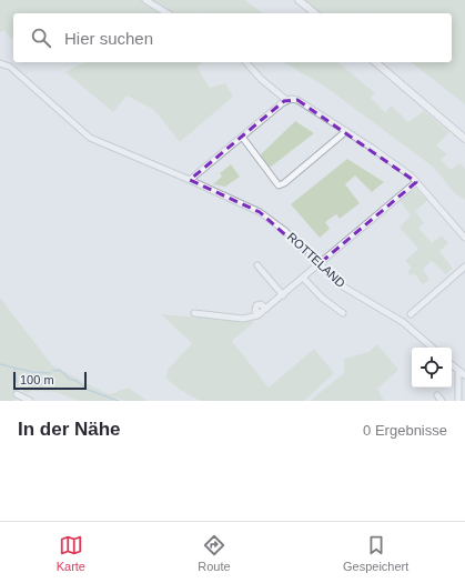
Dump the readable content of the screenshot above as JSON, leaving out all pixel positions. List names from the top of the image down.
{
  "streets": {
    "street": ["ROTTELAND"]
  },
  "scale_bar": "100 m",
  "page": {
    "search": "Hier suchen",
    "scale": "100 m",
    "heading": ["In der Nähe", "0 Ergebnisse"],
    "nav": ["Karte", "Route", "Gespeichert"]
  }
}
